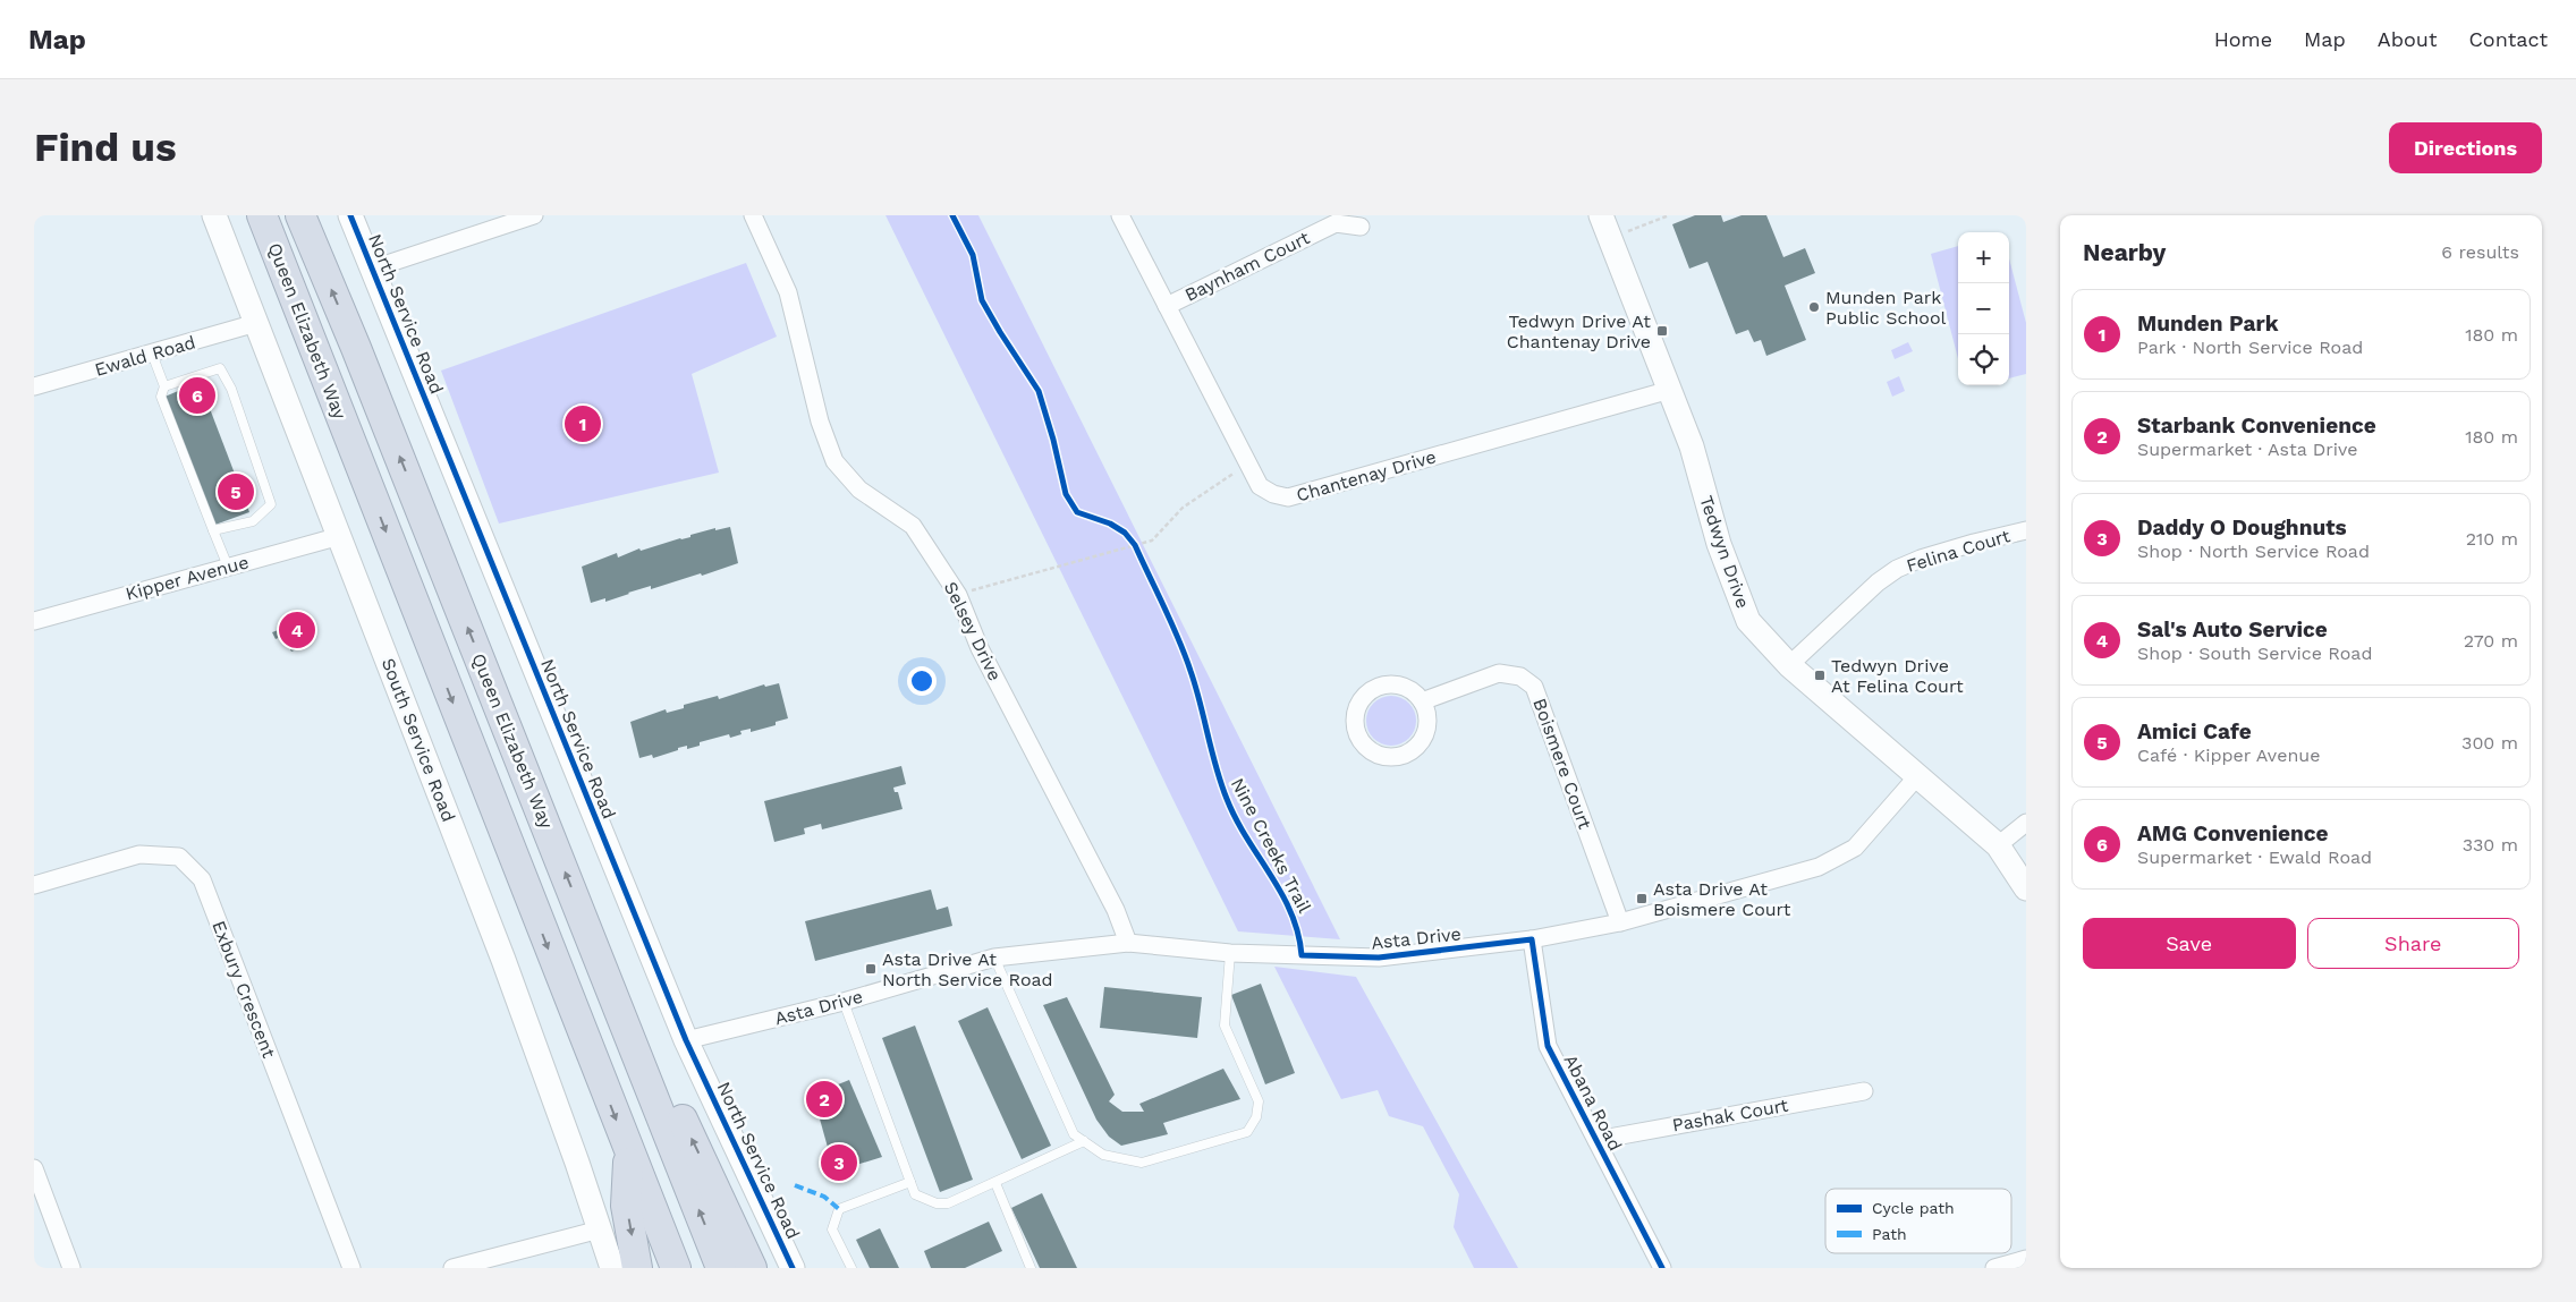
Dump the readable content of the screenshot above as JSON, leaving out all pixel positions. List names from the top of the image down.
{
  "streets": {
    "highway": ["Queen Elizabeth Way"],
    "street": [
      "Baynham Court",
      "North Service Road",
      "Ewald Road",
      "Chantenay Drive",
      "Felina Court",
      "Tedwyn Drive",
      "Kipper Avenue",
      "Selsey Drive",
      "South Service Road",
      "Boismere Court",
      "Asta Drive",
      "Exbury Crescent",
      "Abana Road",
      "Pashak Court"
    ],
    "cycle path": ["Nine Creeks Trail"]
  },
  "crossings": [
    ["Baynham Court", "Chantenay Drive"],
    ["North Service Road", "Asta Drive"],
    ["Ewald Road", "South Service Road"],
    ["Chantenay Drive", "Tedwyn Drive"],
    ["Felina Court", "Tedwyn Drive"],
    ["Tedwyn Drive", "Asta Drive"],
    ["Kipper Avenue", "South Service Road"],
    ["Selsey Drive", "Asta Drive"],
    ["Boismere Court", "Asta Drive"],
    ["Asta Drive", "Abana Road"],
    ["Abana Road", "Pashak Court"]
  ],
  "places": {
    "other": ["Munden Park Public School"],
    "transit": [
      "Tedwyn Drive At Chantenay Drive",
      "Tedwyn Drive At Felina Court",
      "Asta Drive At Boismere Court",
      "Asta Drive At North Service Road"
    ]
  },
  "legend": ["Cycle path", "Path"],
  "page": {
    "header": "Map",
    "nav": [
      "Home",
      "Map",
      "About",
      "Contact"
    ],
    "buttons": [
      "Directions",
      ["Save", "Share"]
    ],
    "title": "Find us",
    "heading": ["Nearby", "6 results"],
    "map_buttons": ["+", "−"],
    "list": [
      {
        "mark": "1",
        "name": "Munden Park",
        "note": "Park · North Service Road",
        "value": "180 m"
      },
      {
        "mark": "2",
        "name": "Starbank Convenience",
        "note": "Supermarket · Asta Drive",
        "value": "180 m"
      },
      {
        "mark": "3",
        "name": "Daddy O Doughnuts",
        "note": "Shop · North Service Road",
        "value": "210 m"
      },
      {
        "mark": "4",
        "name": "Sal's Auto Service",
        "note": "Shop · South Service Road",
        "value": "270 m"
      },
      {
        "mark": "5",
        "name": "Amici Cafe",
        "note": "Café · Kipper Avenue",
        "value": "300 m"
      },
      {
        "mark": "6",
        "name": "AMG Convenience",
        "note": "Supermarket · Ewald Road",
        "value": "330 m"
      }
    ],
    "pins": [
      "6",
      "1",
      "5",
      "4",
      "2",
      "3"
    ]
  }
}
